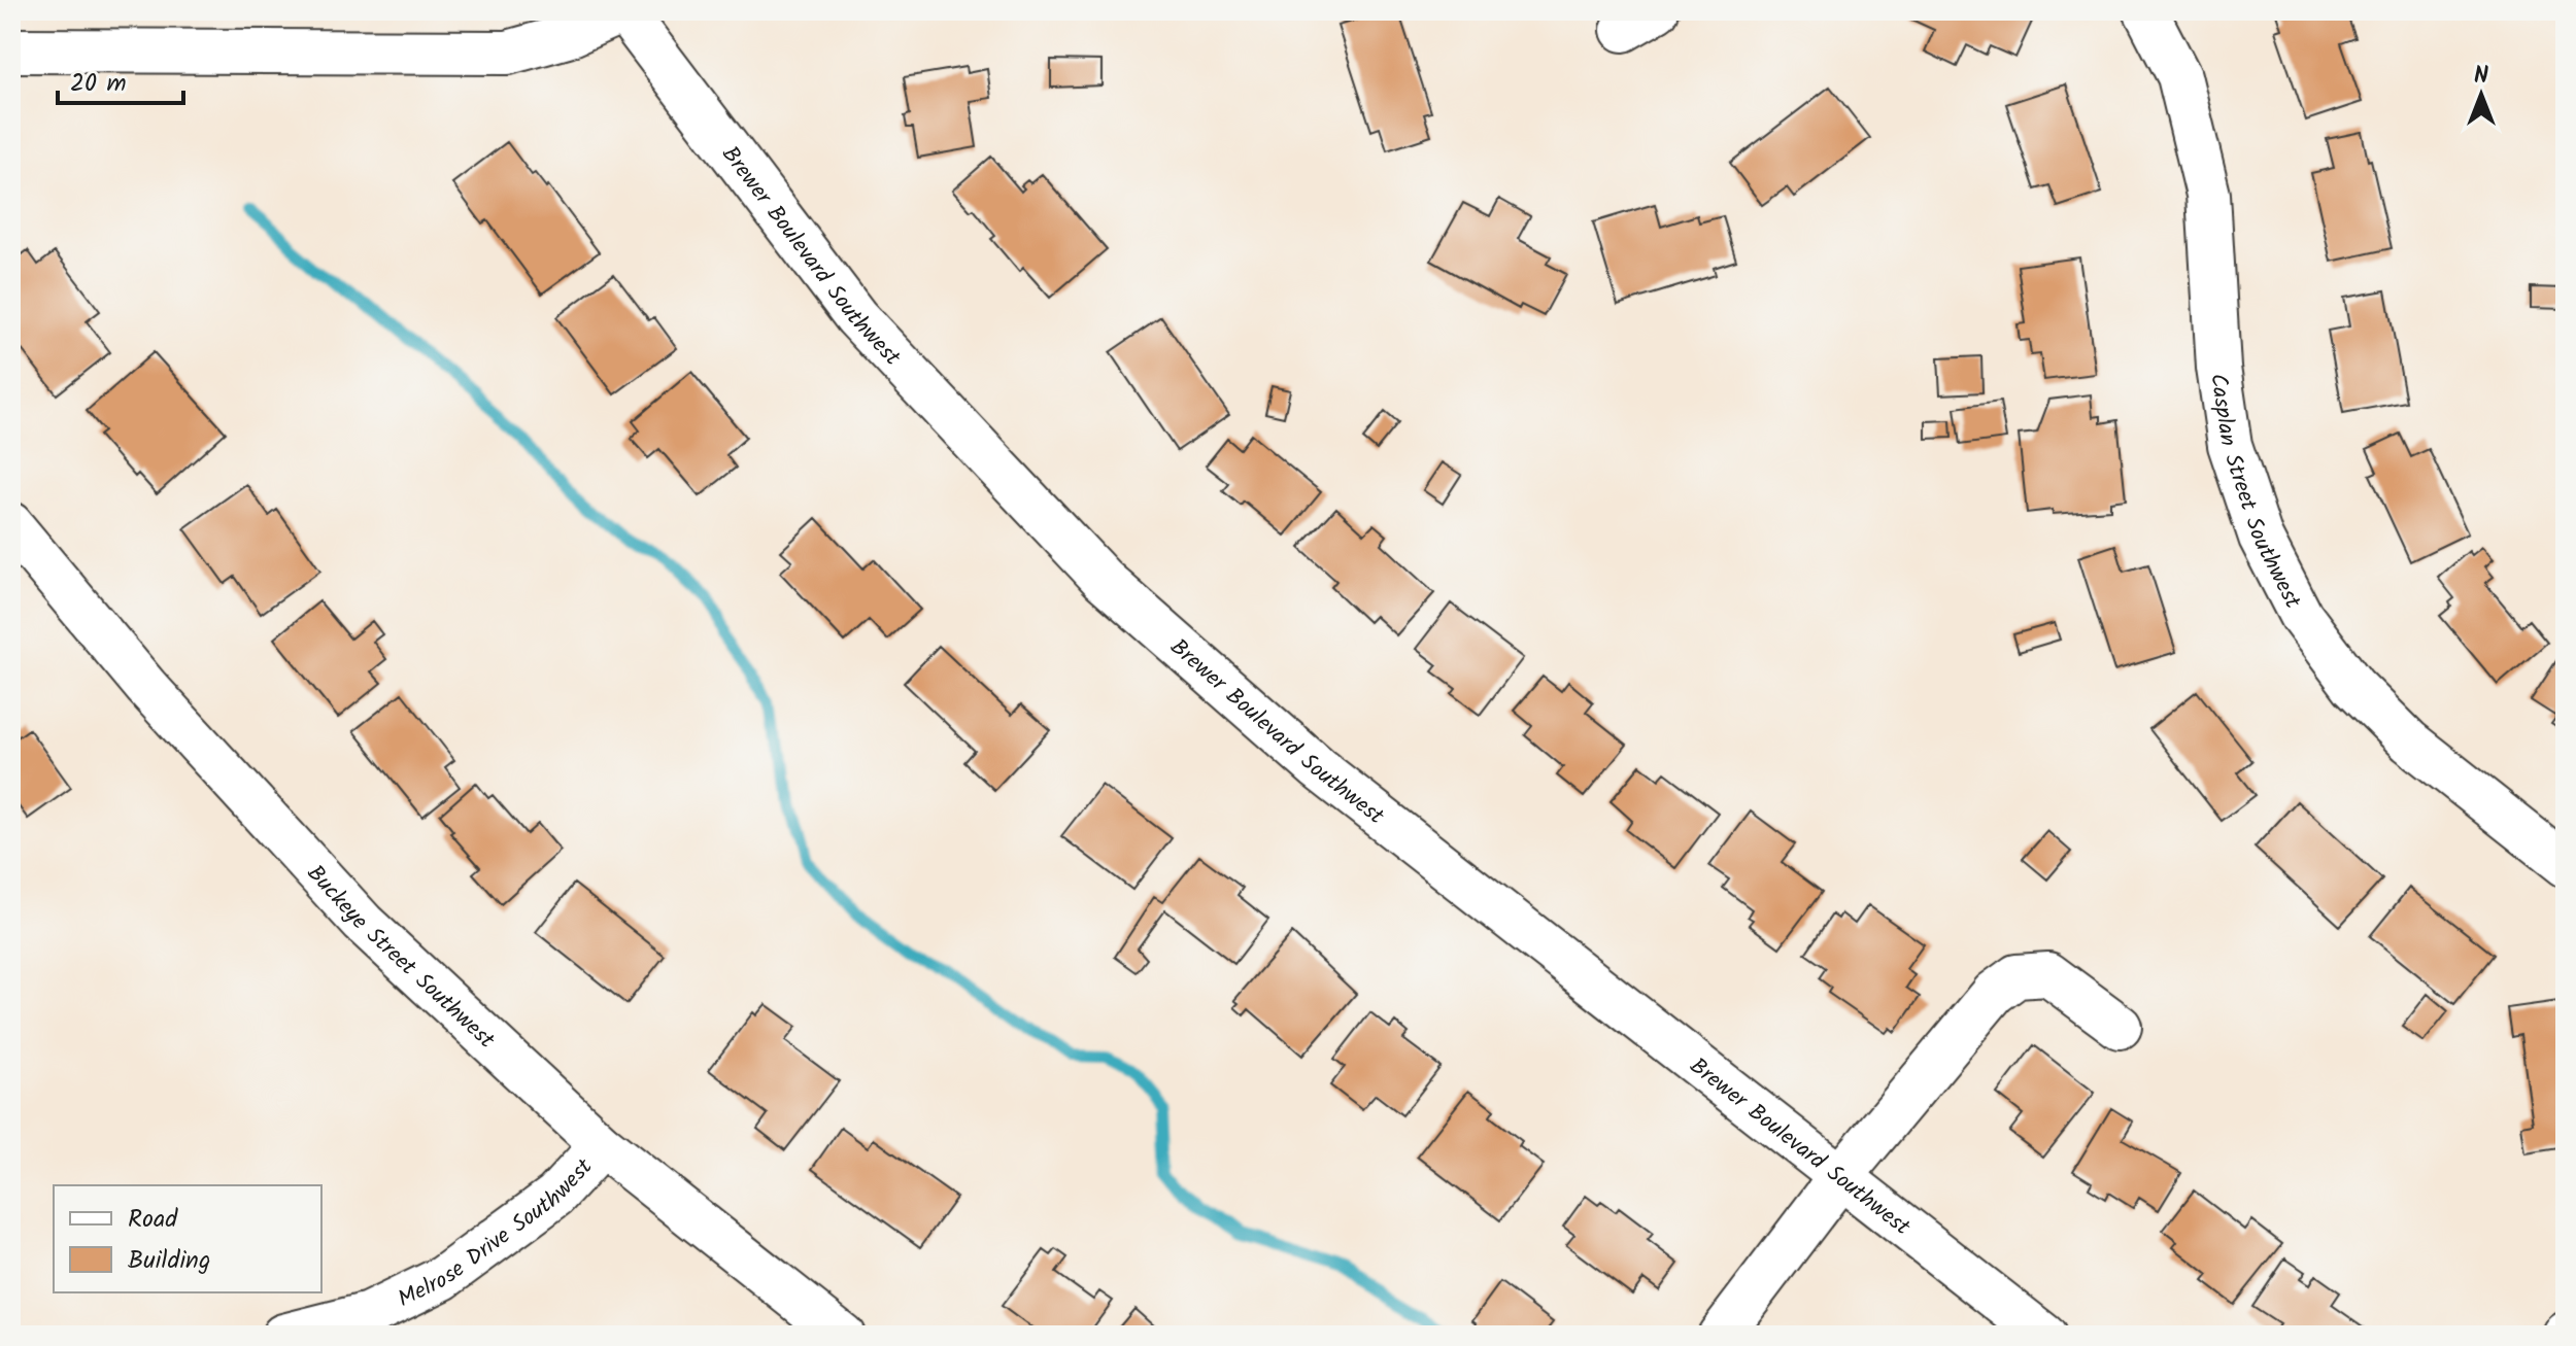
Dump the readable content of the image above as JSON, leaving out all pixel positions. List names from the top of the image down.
{
  "streets": {
    "street": [
      "Brewer Boulevard Southwest",
      "Casplan Street Southwest",
      "Buckeye Street Southwest",
      "Melrose Drive Southwest"
    ]
  },
  "crossings": [
    ["Buckeye Street Southwest", "Melrose Drive Southwest"]
  ],
  "legend": ["Road", "Building"],
  "scale_bar": "20 m",
  "north": "top"
}
